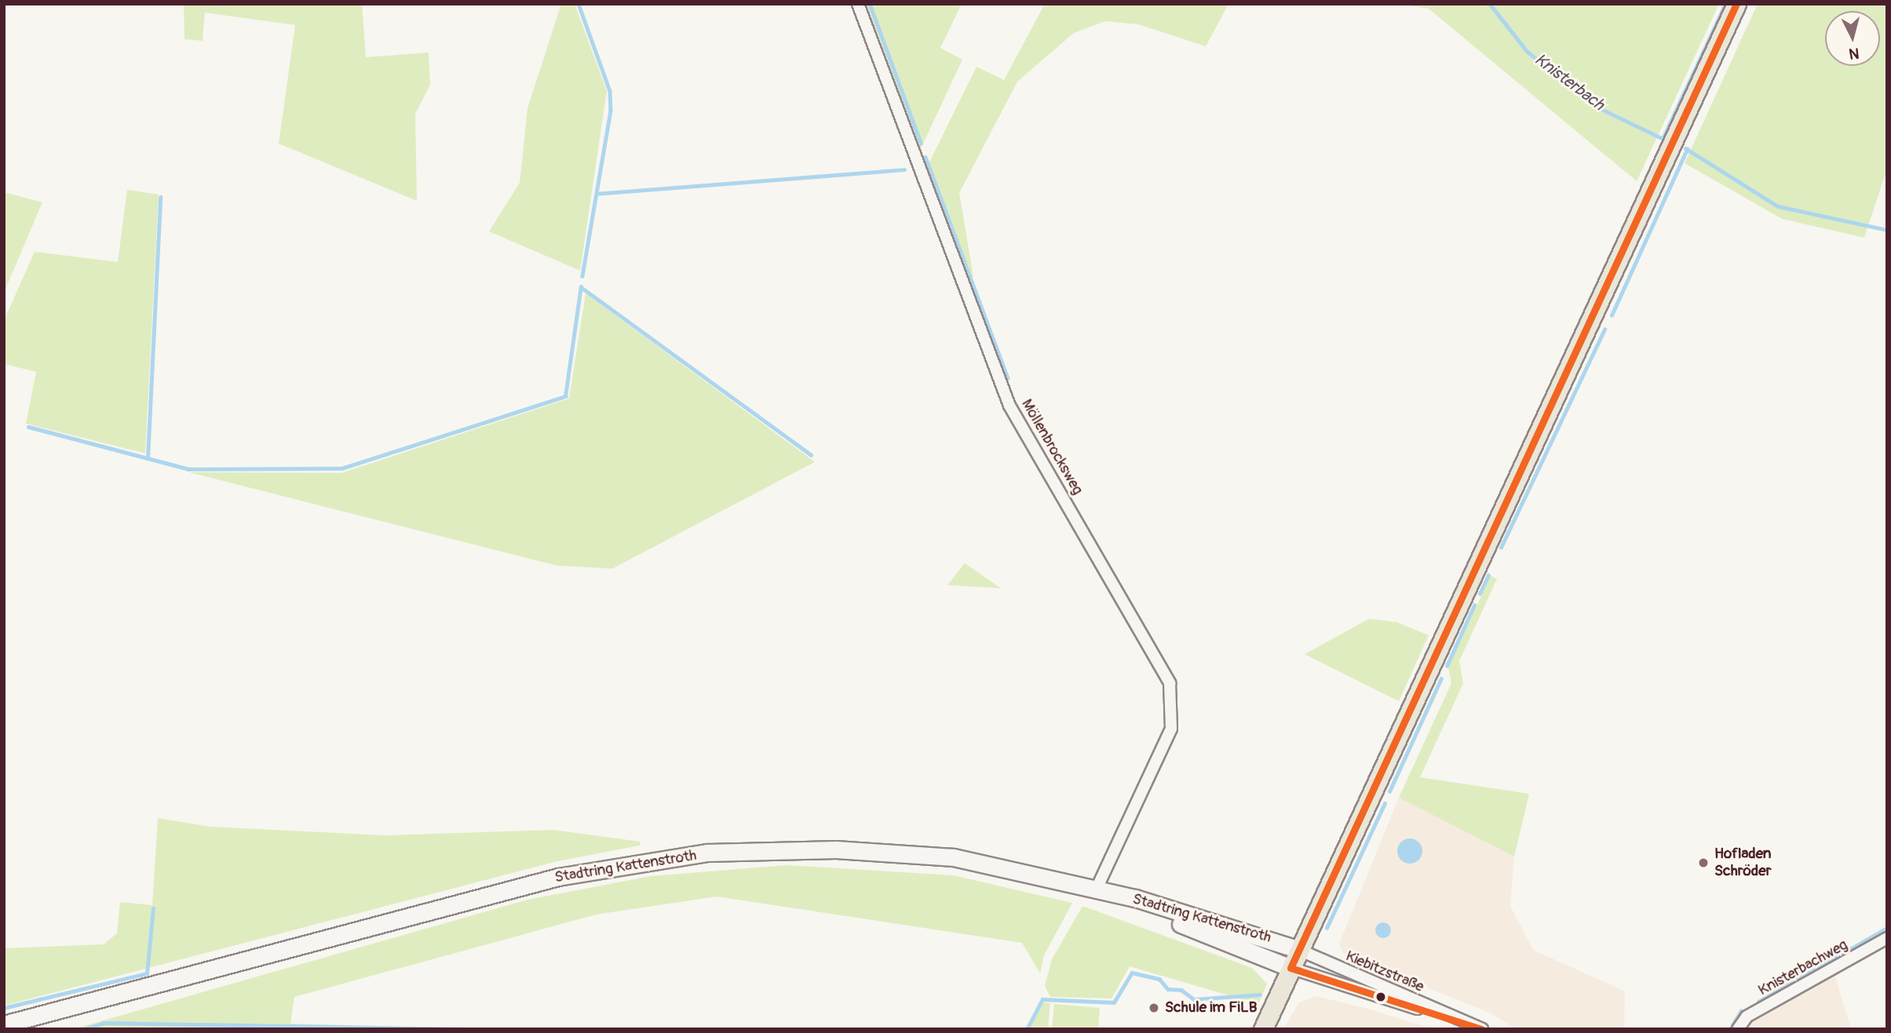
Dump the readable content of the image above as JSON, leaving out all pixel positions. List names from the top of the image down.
{
  "streets": {
    "main road": ["Stadtring Kattenstroth"],
    "street": ["Möllenbrocksweg", "Knisterbachweg", "Kiebitzstraße"]
  },
  "crossings": [
    ["Möllenbrocksweg", "Stadtring Kattenstroth"],
    ["Stadtring Kattenstroth", "Kiebitzstraße"]
  ],
  "water": ["Knisterbach"],
  "places": ["Hofladen Schröder", "Schule im FiLB"],
  "north": "bottom"
}
